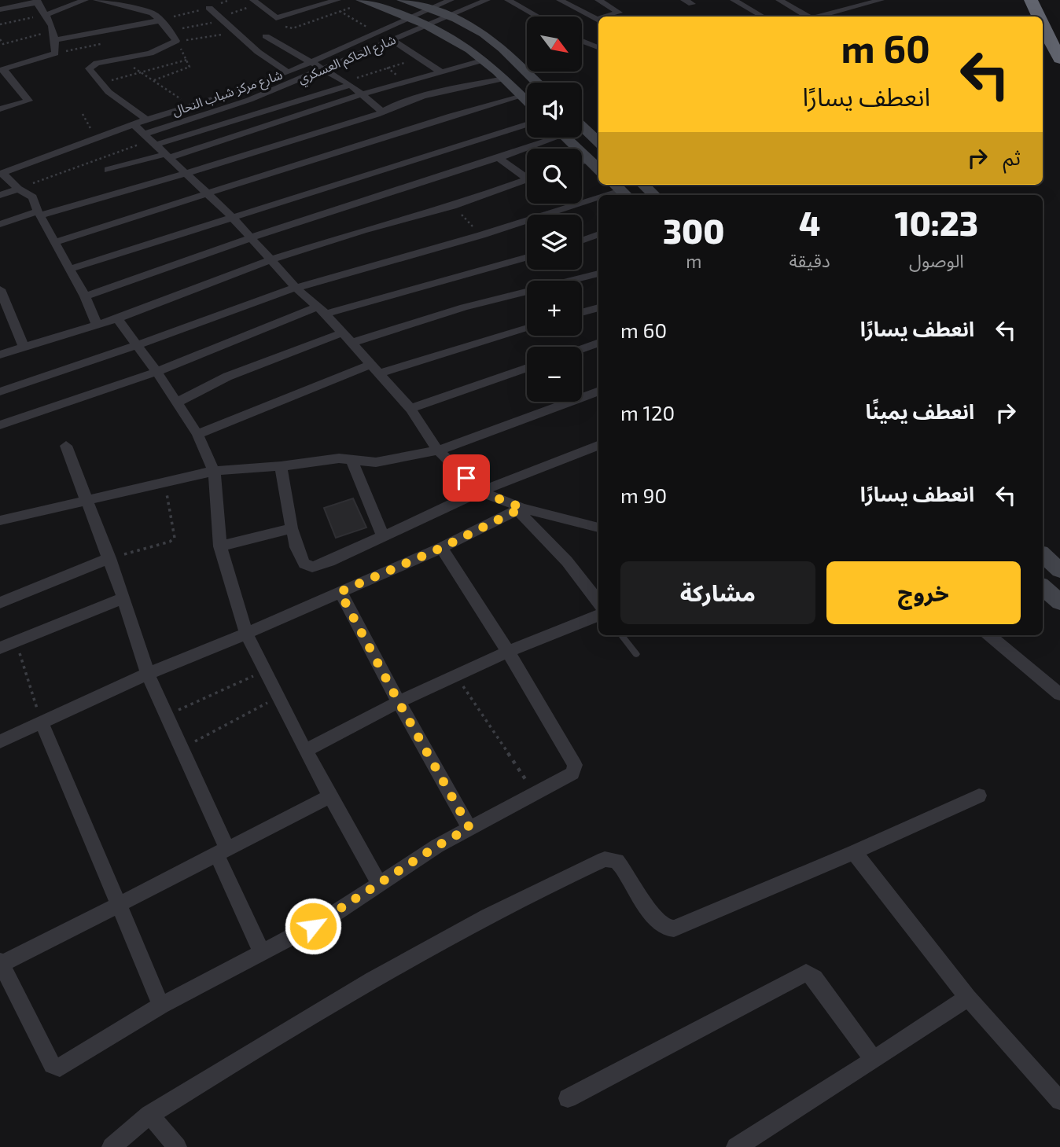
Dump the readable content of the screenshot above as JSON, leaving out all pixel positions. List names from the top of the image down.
{
  "streets": {
    "street": ["شارع الحاكم العسكري", "شارع مركز شباب النحال"]
  },
  "north": "bottom right",
  "page": {
    "map_buttons": ["+", "−"],
    "turn": ["60 m", "انعطف يسارًا"],
    "then": "ثم",
    "eta": [
      "10:23",
      "الوصول",
      "4",
      "دقيقة",
      "300",
      "m"
    ],
    "list": [
      {
        "name": "انعطف يسارًا",
        "value": "60 m"
      },
      {
        "name": "انعطف يمينًا",
        "value": "120 m"
      },
      {
        "name": "انعطف يسارًا",
        "value": "90 m"
      }
    ],
    "buttons": ["خروج", "مشاركة"]
  }
}
